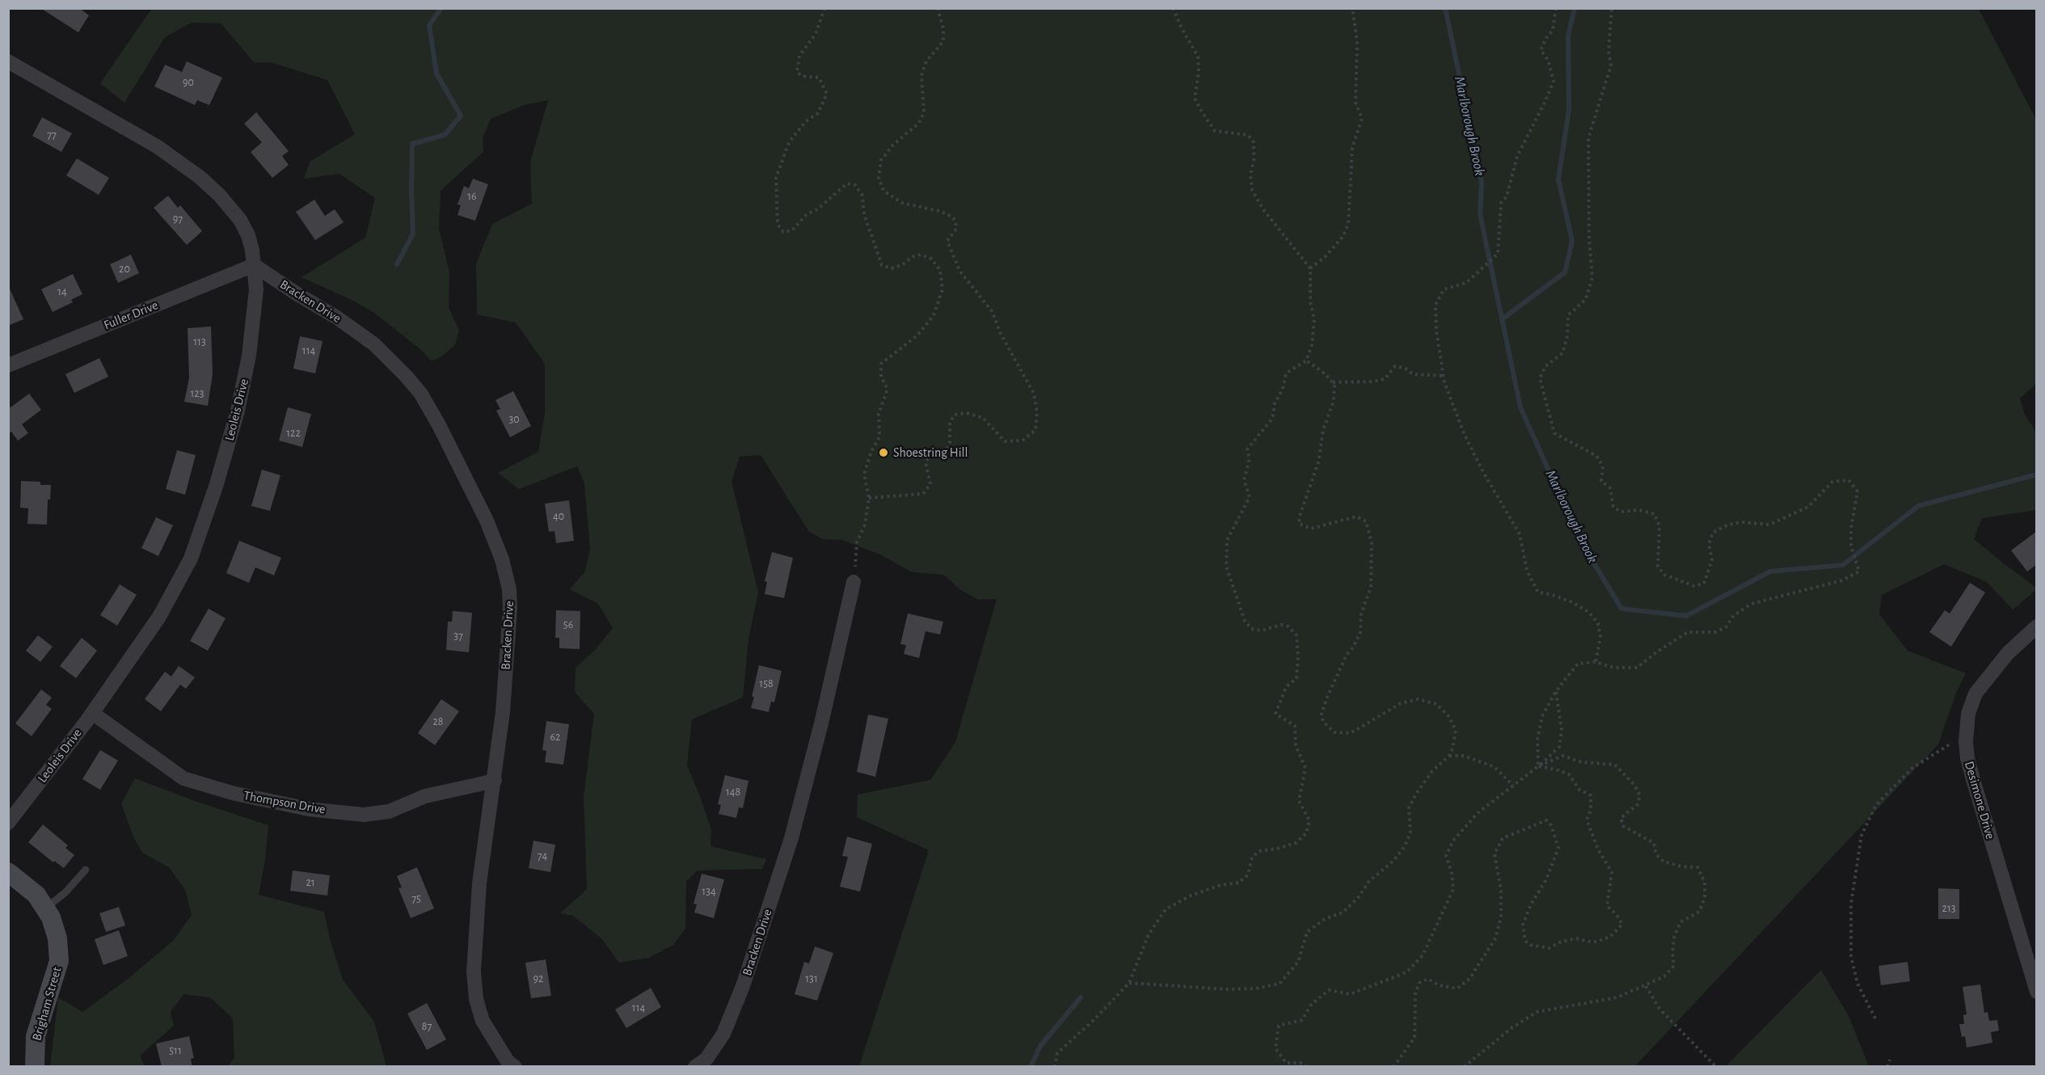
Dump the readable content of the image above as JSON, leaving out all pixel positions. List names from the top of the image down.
{
  "streets": {
    "street": [
      "Bracken Drive",
      "Fuller Drive",
      "Leoleis Drive",
      "Desimone Drive",
      "Thompson Drive",
      "Brigham Street"
    ]
  },
  "crossings": [
    ["Bracken Drive", "Fuller Drive"],
    ["Bracken Drive", "Leoleis Drive"],
    ["Bracken Drive", "Thompson Drive"],
    ["Fuller Drive", "Leoleis Drive"],
    ["Leoleis Drive", "Thompson Drive"]
  ],
  "water": ["Marlborough Brook"],
  "places": ["Shoestring Hill"],
  "house_numbers": [
    "90",
    "77",
    "16",
    "97",
    "20",
    "14",
    "113",
    "114",
    "123",
    "30",
    "122",
    "40",
    "56",
    "37",
    "158",
    "28",
    "62",
    "148",
    "74",
    "21",
    "134",
    "75",
    "213",
    "92",
    "131",
    "114",
    "87",
    "511"
  ]
}
